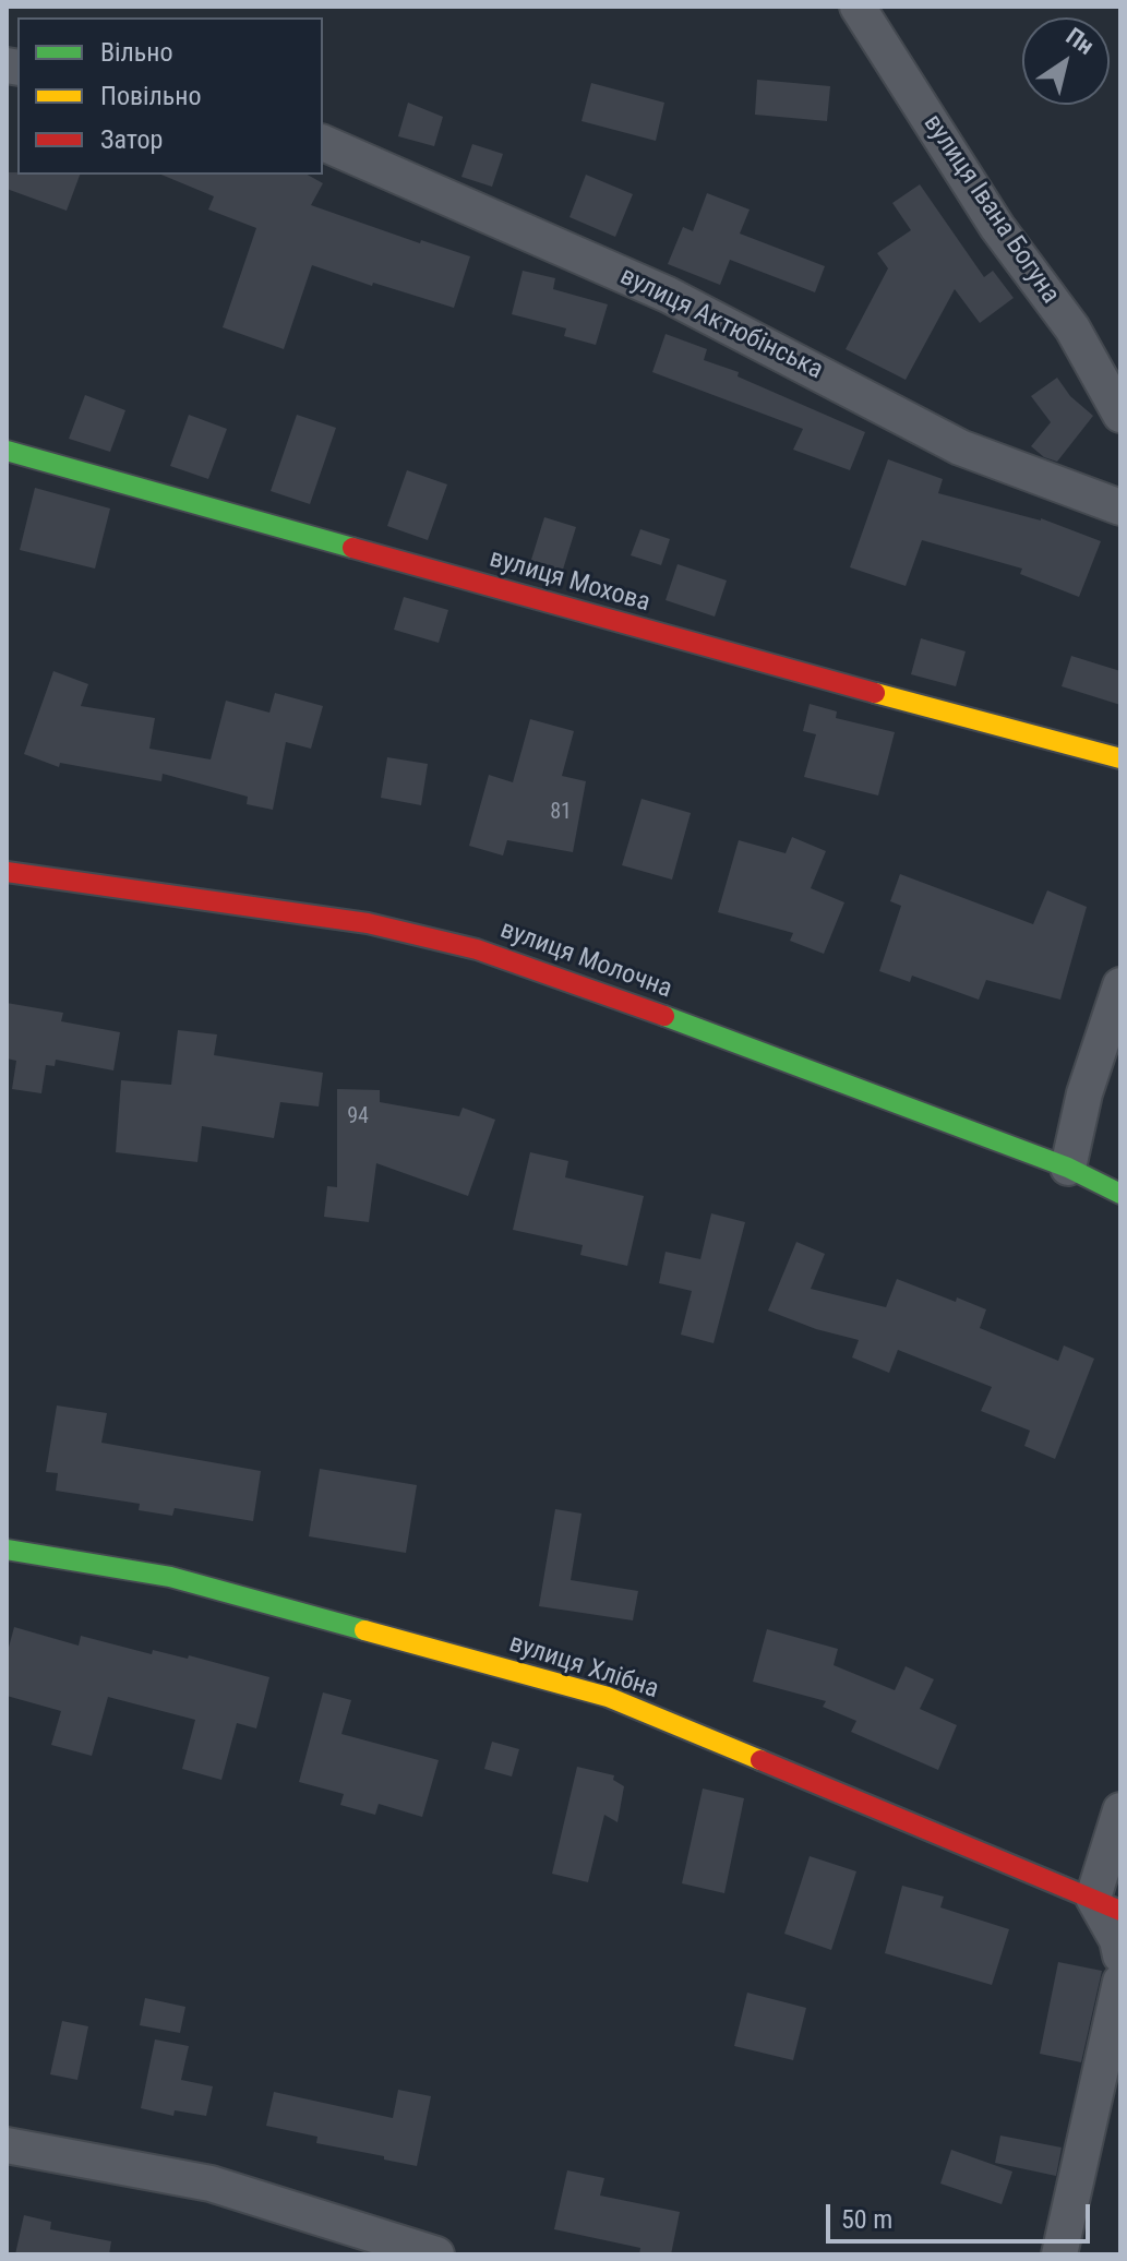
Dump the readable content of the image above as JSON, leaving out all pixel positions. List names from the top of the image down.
{
  "streets": {
    "street": [
      "вулиця Івана Богуна",
      "вулиця Актюбінська",
      "вулиця Мохова",
      "вулиця Молочна",
      "вулиця Хлібна"
    ]
  },
  "house_numbers": ["81", "94"],
  "legend": ["Вільно", "Повільно", "Затор"],
  "scale_bar": "50 m",
  "north": "top right"
}
